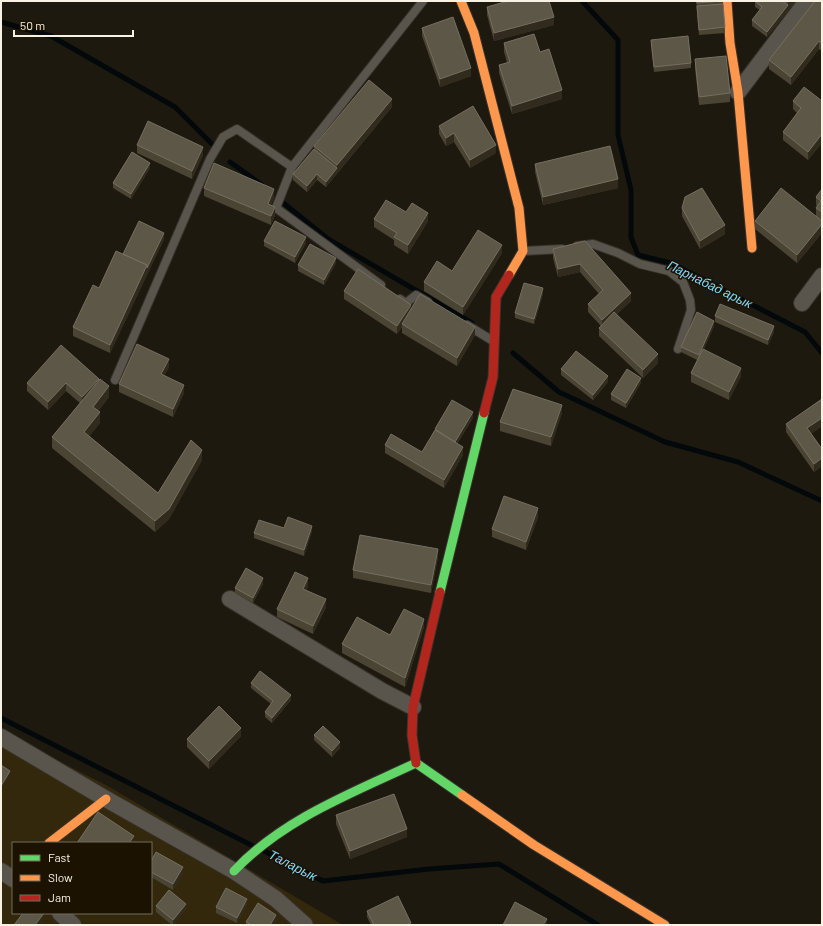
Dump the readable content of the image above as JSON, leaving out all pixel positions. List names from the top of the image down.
{
  "water": ["Парнабад арык", "Таларык"],
  "legend": ["Fast", "Slow", "Jam"],
  "scale_bar": "50 m"
}
